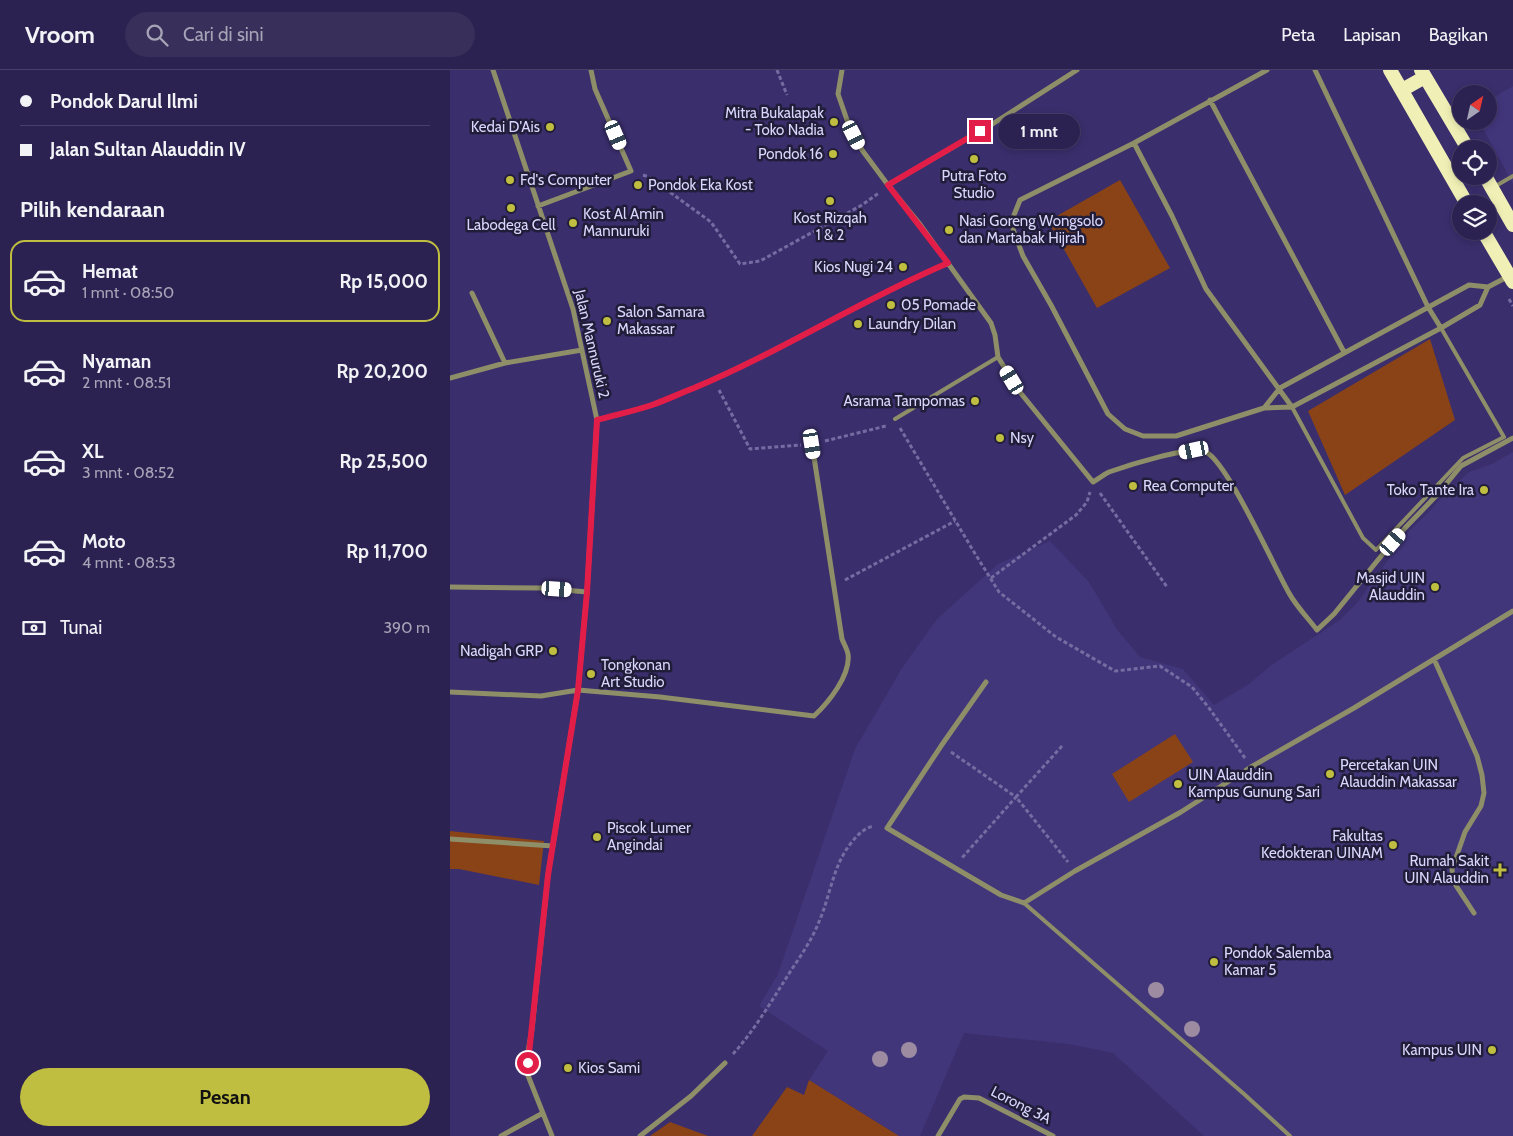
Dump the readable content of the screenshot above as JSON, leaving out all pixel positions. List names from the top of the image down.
{
  "streets": {
    "street": ["Jalan Mannuruki 2", "Lorong 3A"]
  },
  "places": {
    "other": [
      "Mitra Bukalapak - Toko Nadia",
      "Kedai D'Ais",
      "Pondok 16",
      "Putra Foto Studio",
      "Fd's Computer",
      "Pondok Eka Kost",
      "Kost Rizqah 1 & 2",
      "Labodega Cell",
      "Kost Al Amin Mannuruki",
      "Nasi Goreng Wongsolo dan Martabak Hijrah",
      "Kios Nugi 24",
      "05 Pomade",
      "Salon Samara Makassar",
      "Laundry Dilan",
      "Asrama Tampomas",
      "Nsy",
      "Rea Computer",
      "Toko Tante Ira",
      "Masjid UIN Alauddin",
      "Nadigah GRP",
      "Tongkonan Art Studio",
      "Percetakan UIN Alauddin Makassar",
      "UIN Alauddin Kampus Gunung Sari",
      "Piscok Lumer Angindai",
      "Fakultas Kedokteran UINAM",
      "Pondok Salemba Kamar 5",
      "Kampus UIN",
      "Kios Sami"
    ],
    "health": ["Rumah Sakit UIN Alauddin"]
  },
  "north": "top right",
  "page": {
    "header": "Vroom",
    "search": "Cari di sini",
    "nav": ["Peta", "Lapisan", "Bagikan"],
    "banner": ["Pondok Darul Ilmi", "Jalan Sultan Alauddin IV"],
    "bubble": "1 mnt",
    "heading": "Pilih kendaraan",
    "list": [
      {
        "name": "Hemat",
        "note": "1 mnt · 08:50",
        "value": "Rp 15,000"
      },
      {
        "name": "Nyaman",
        "note": "2 mnt · 08:51",
        "value": "Rp 20,200"
      },
      {
        "name": "XL",
        "note": "3 mnt · 08:52",
        "value": "Rp 25,500"
      },
      {
        "name": "Moto",
        "note": "4 mnt · 08:53",
        "value": "Rp 11,700"
      }
    ],
    "pay": ["Tunai", "390 m"],
    "buttons": "Pesan"
  }
}
